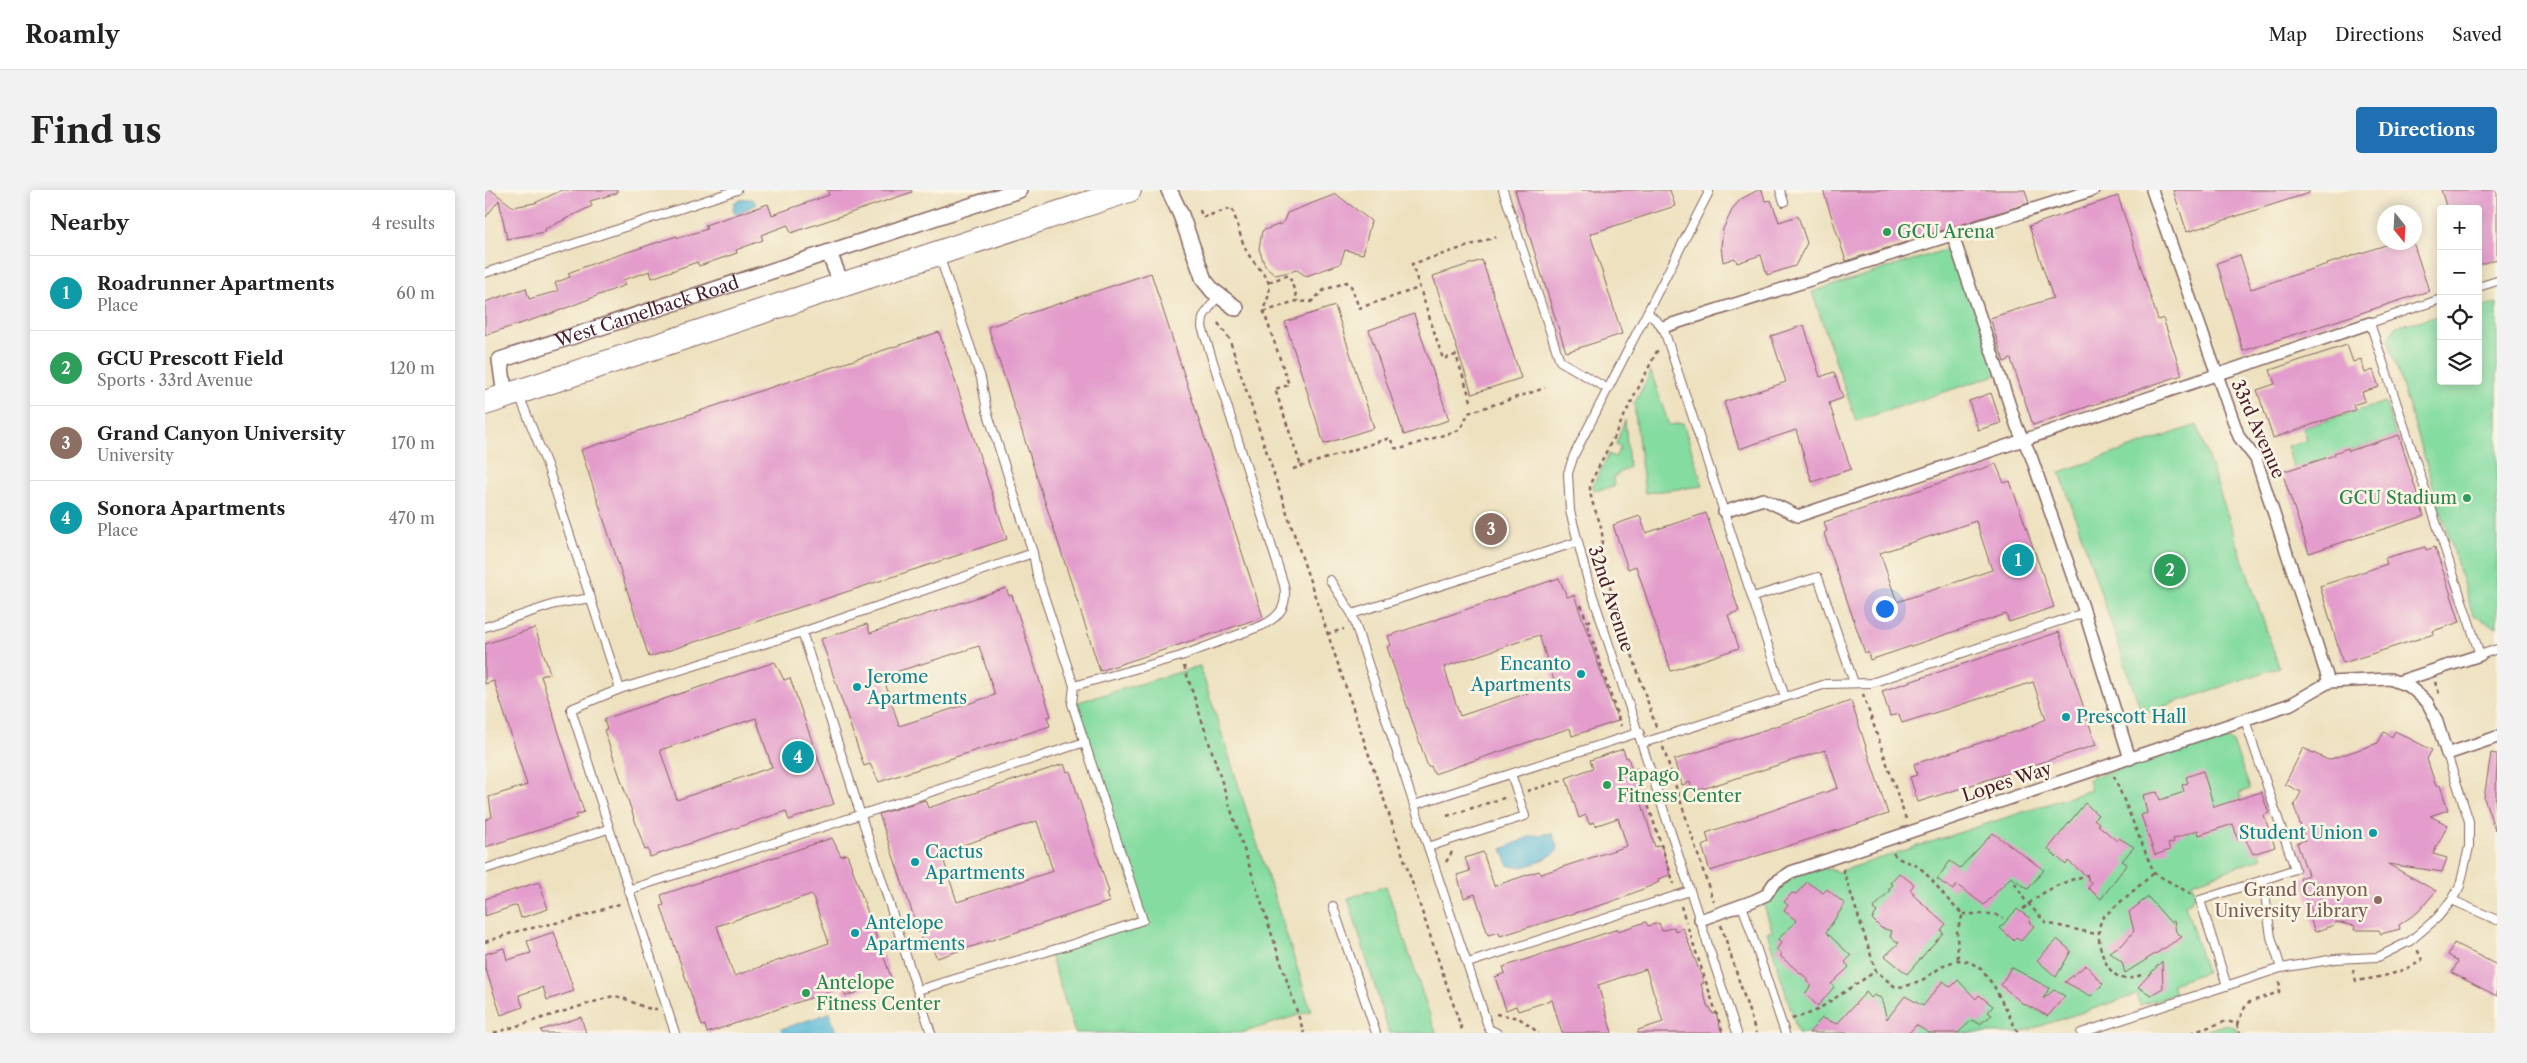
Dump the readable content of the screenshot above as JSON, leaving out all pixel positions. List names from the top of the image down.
{
  "streets": {
    "main road": ["West Camelback Road"],
    "street": ["33rd Avenue", "Lopes Way"],
    "lane": ["32nd Avenue"]
  },
  "crossings": [
    ["33rd Avenue", "Lopes Way"],
    ["32nd Avenue", "Lopes Way"]
  ],
  "places": [
    "GCU Arena",
    "GCU Stadium",
    "Encanto Apartments",
    "Jerome Apartments",
    "Prescott Hall",
    "Papago Fitness Center",
    "Student Union",
    "Cactus Apartments",
    "Grand Canyon University Library",
    "Antelope Apartments",
    "Antelope Fitness Center"
  ],
  "north": "bottom",
  "page": {
    "header": "Roamly",
    "nav": ["Map", "Directions", "Saved"],
    "buttons": "Directions",
    "title": "Find us",
    "heading": ["Nearby", "4 results"],
    "map_buttons": ["+", "−"],
    "list": [
      {
        "mark": "1",
        "name": "Roadrunner Apartments",
        "note": "Place",
        "value": "60 m"
      },
      {
        "mark": "2",
        "name": "GCU Prescott Field",
        "note": "Sports · 33rd Avenue",
        "value": "120 m"
      },
      {
        "mark": "3",
        "name": "Grand Canyon University",
        "note": "University",
        "value": "170 m"
      },
      {
        "mark": "4",
        "name": "Sonora Apartments",
        "note": "Place",
        "value": "470 m"
      }
    ],
    "pins": [
      "3",
      "1",
      "2",
      "4"
    ]
  }
}
